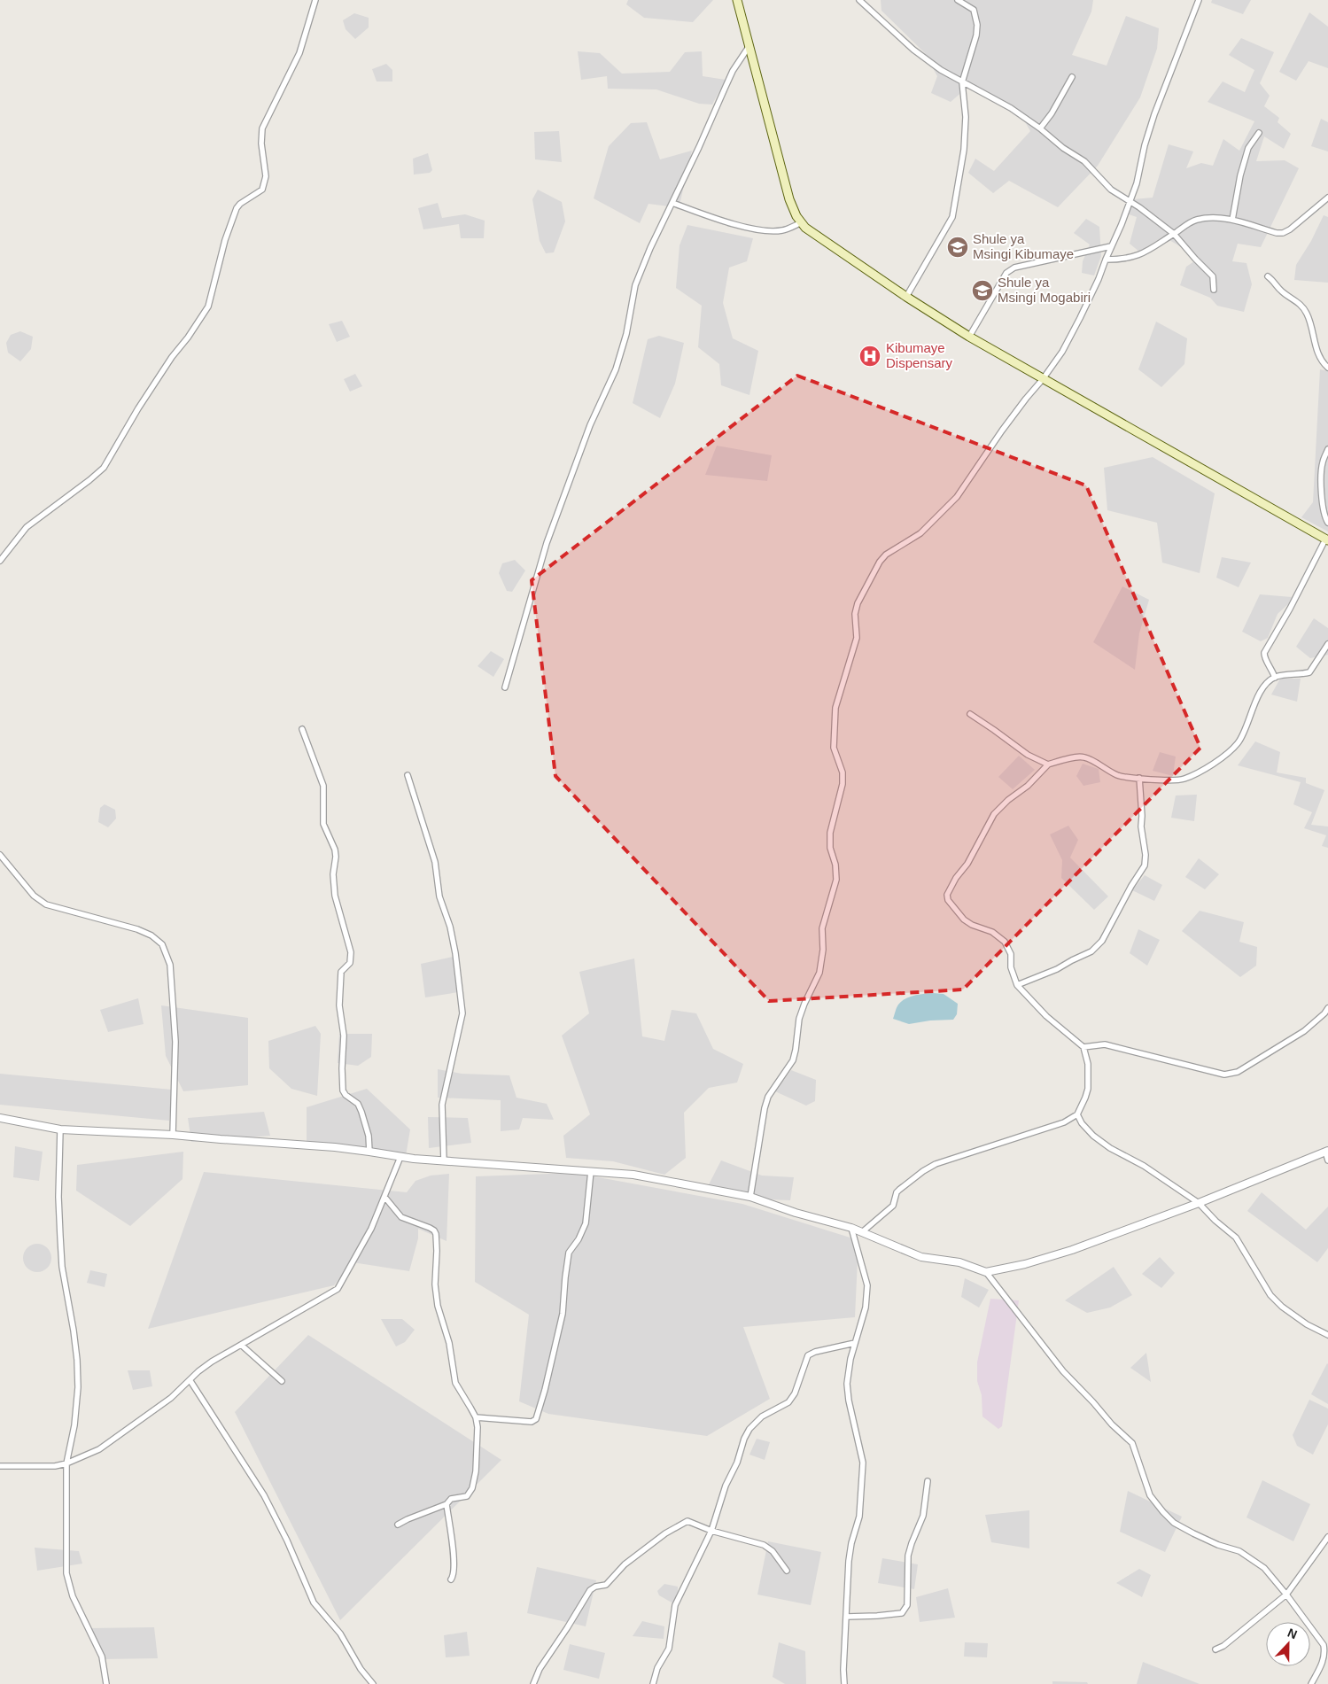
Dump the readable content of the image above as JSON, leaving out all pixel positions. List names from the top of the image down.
{
  "places": {
    "school or university": ["Shule ya Msingi Kibumaye", "Shule ya Msingi Mogabiri"],
    "hospital": ["Kibumaye Dispensary"]
  },
  "north": "top"
}
